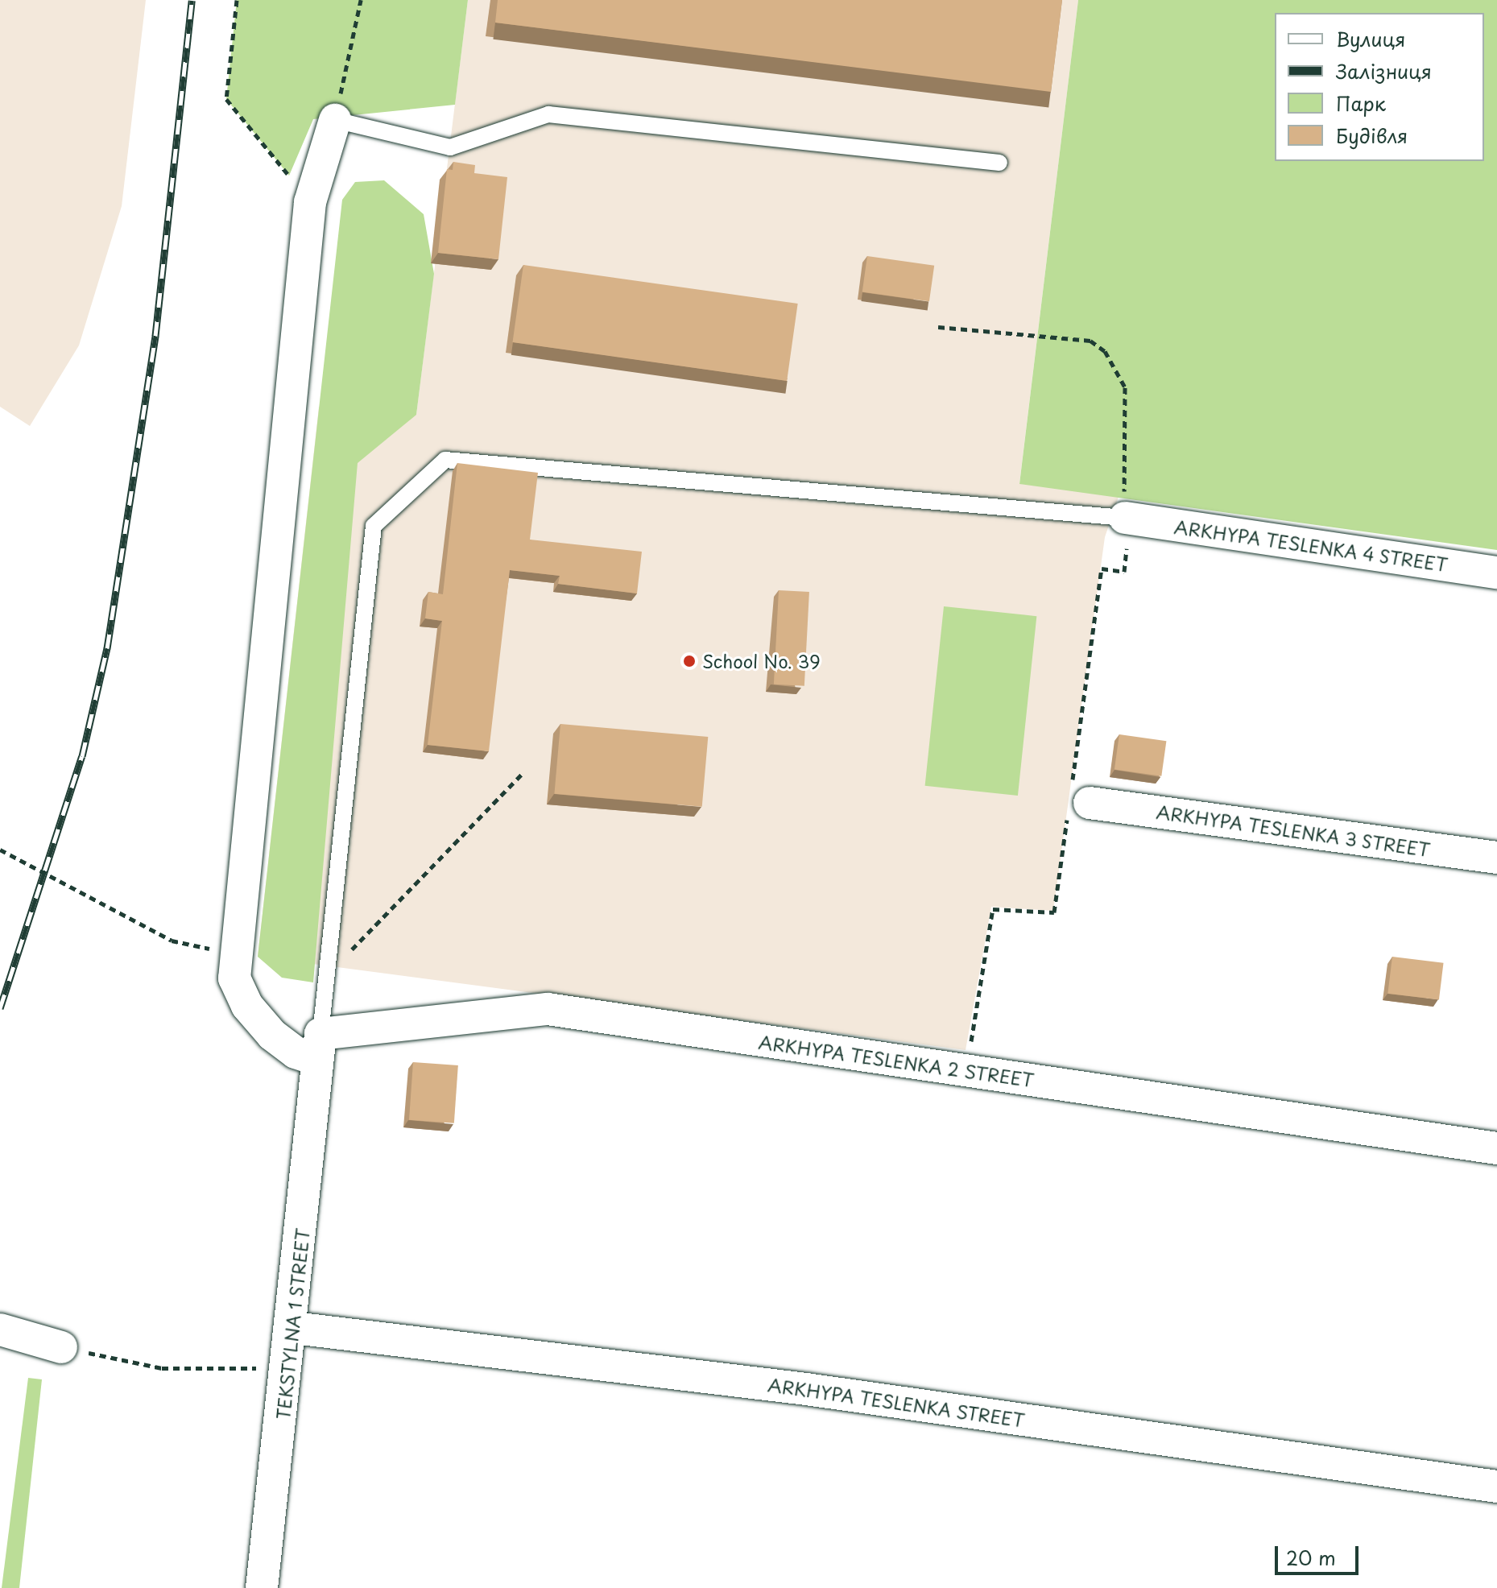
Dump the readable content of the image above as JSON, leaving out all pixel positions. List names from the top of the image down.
{
  "streets": {
    "street": [
      "ARKHYPA TESLENKA 4 STREET",
      "ARKHYPA TESLENKA 3 STREET",
      "ARKHYPA TESLENKA 2 STREET",
      "TEKSTYLNA 1 STREET",
      "ARKHYPA TESLENKA STREET"
    ]
  },
  "crossings": [
    ["ARKHYPA TESLENKA 2 STREET", "TEKSTYLNA 1 STREET"],
    ["TEKSTYLNA 1 STREET", "ARKHYPA TESLENKA STREET"]
  ],
  "places": ["School No. 39"],
  "legend": [
    "Вулиця",
    "Залізниця",
    "Парк",
    "Будівля"
  ],
  "scale_bar": "20 m"
}
